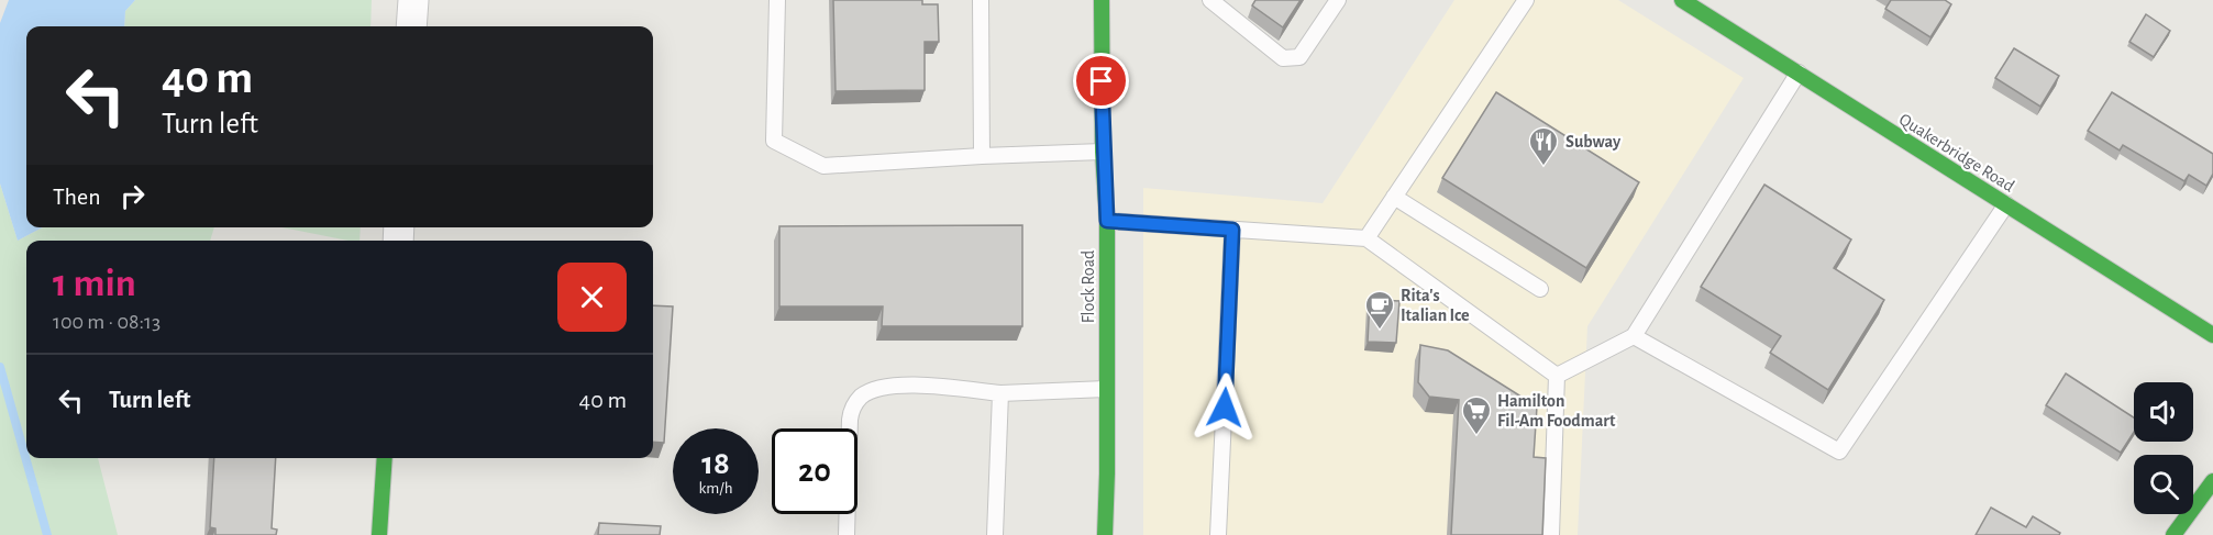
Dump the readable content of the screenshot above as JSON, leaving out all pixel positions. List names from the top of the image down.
{
  "streets": {
    "main road": ["Quakerbridge Road", "Flock Road"]
  },
  "places": {
    "restaurant": ["Subway"],
    "cafe": ["Rita's Italian Ice"],
    "supermarket": ["Hamilton Fil-Am Foodmart"]
  },
  "page": {
    "turn": ["40 m", "Turn left"],
    "then": "Then",
    "heading": ["1 min", "100 m · 08:13"],
    "list": [
      {
        "name": "Turn left",
        "value": "40 m"
      }
    ],
    "speed": "18 km/h",
    "limit": "20"
  }
}
